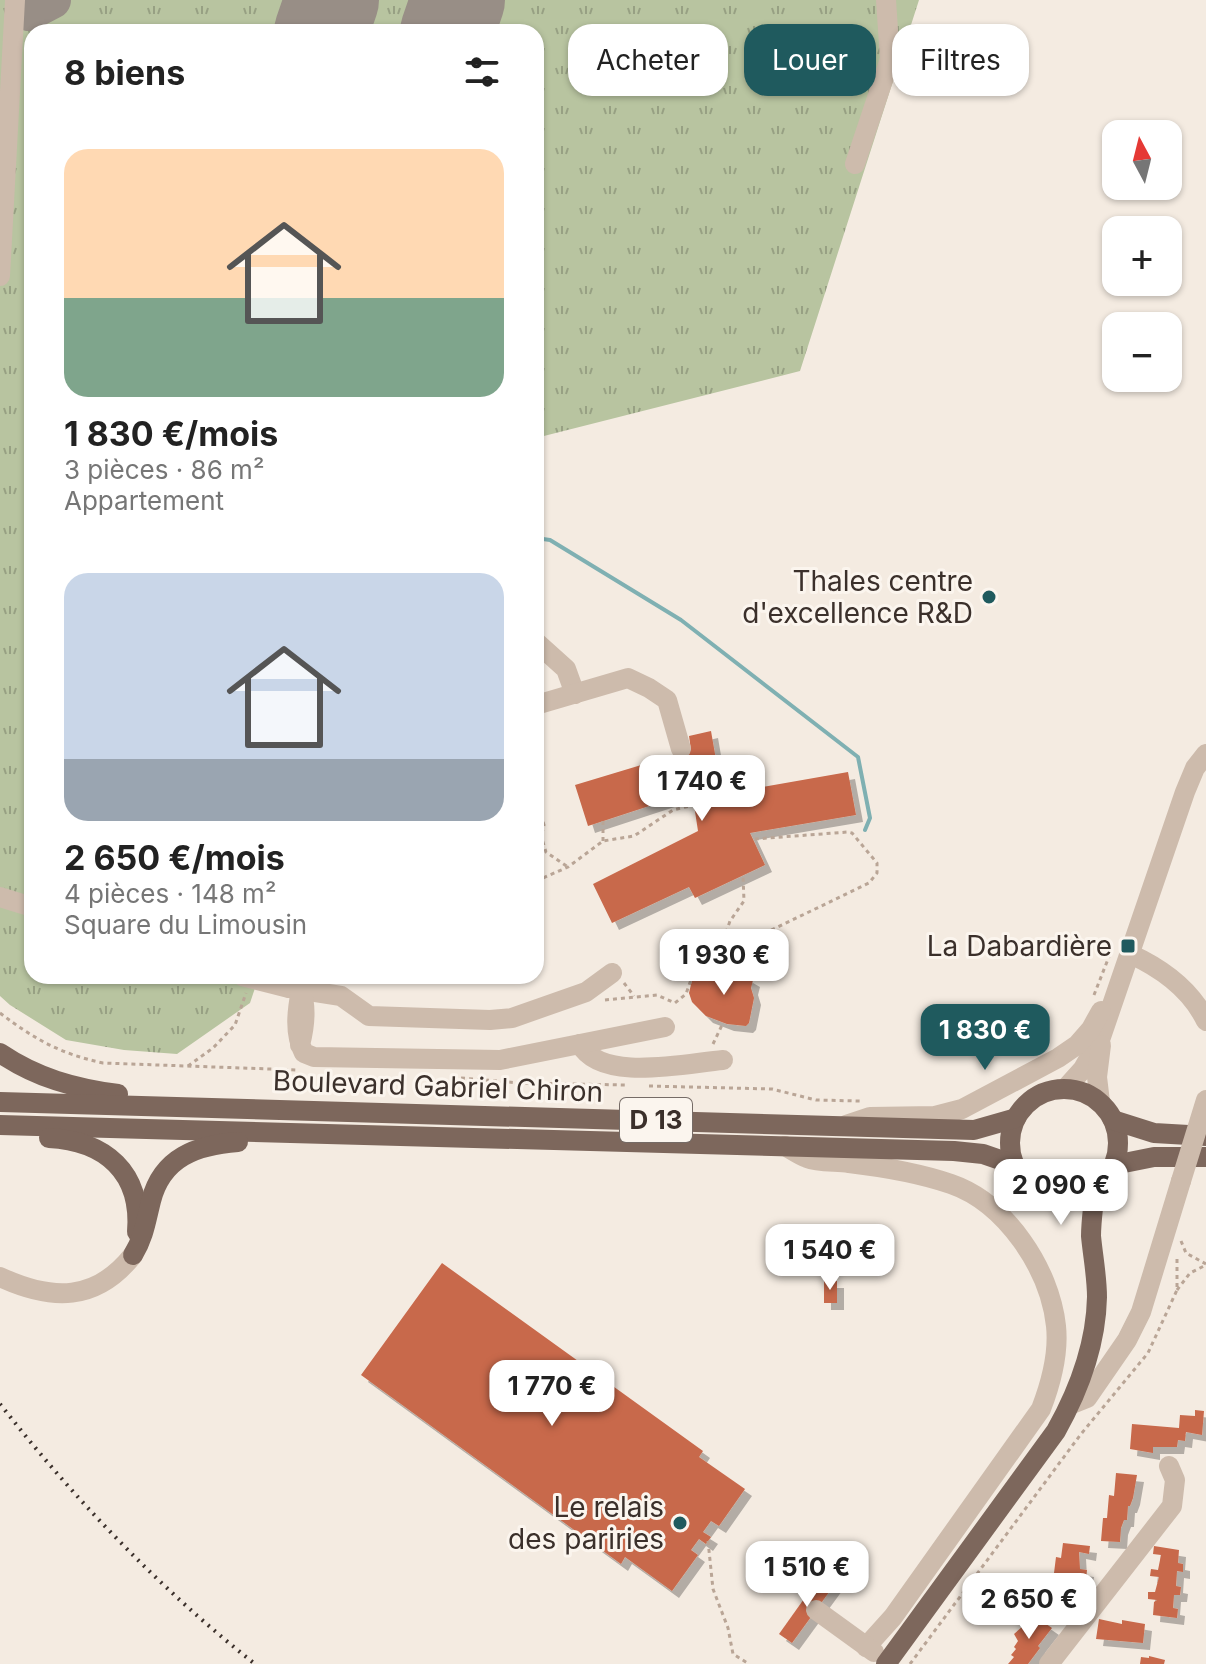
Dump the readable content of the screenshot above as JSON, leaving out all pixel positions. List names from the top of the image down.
{
  "streets": {
    "main road": ["Boulevard Gabriel Chiron", "D 13"]
  },
  "places": {
    "other": ["Thales centre d'excellence R&D", "Le relais des pariries"],
    "transit": ["La Dabardière"]
  },
  "north": "top",
  "page": {
    "chip": ["Acheter", "Louer", "Filtres"],
    "heading": "8 biens",
    "map_buttons": ["+", "−"],
    "list": [
      {
        "name": "1 830 €/mois",
        "note": "3 pièces · 86 m² · Appartement"
      },
      {
        "name": "2 650 €/mois",
        "note": "4 pièces · 148 m² · Square du Limousin"
      }
    ],
    "price": [
      "1 740 €",
      "1 930 €",
      "1 830 €",
      "2 090 €",
      "1 540 €",
      "1 770 €",
      "1 510 €",
      "2 650 €"
    ]
  }
}
